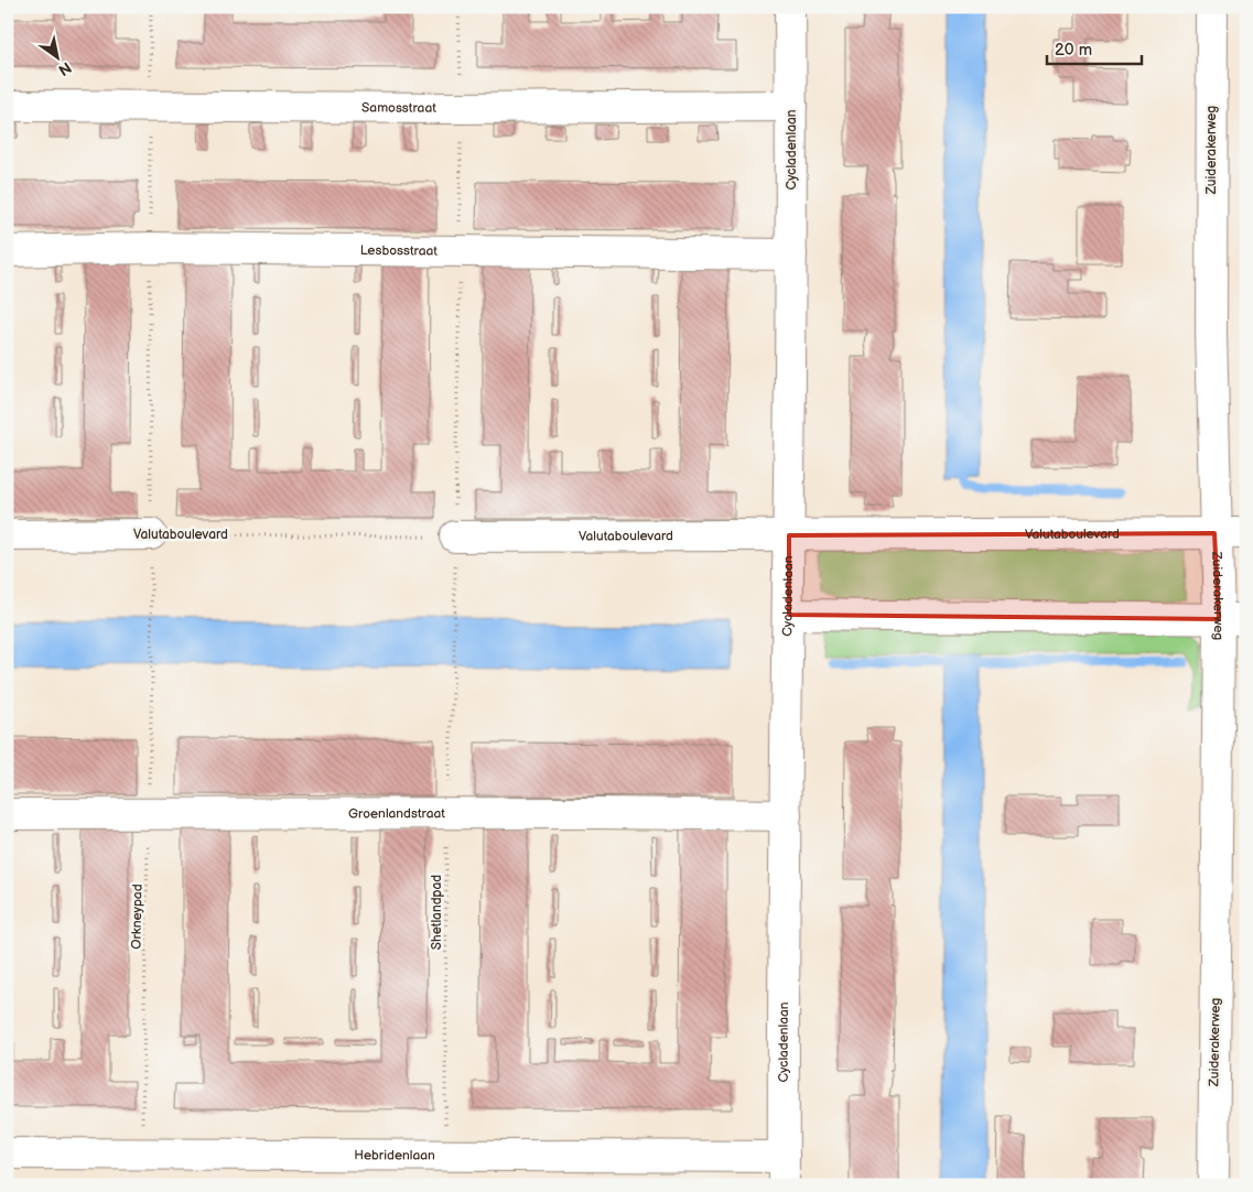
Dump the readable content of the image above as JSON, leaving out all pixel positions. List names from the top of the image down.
{
  "streets": {
    "street": [
      "Samosstraat",
      "Cycladenlaan",
      "Zuiderakerweg",
      "Lesbosstraat",
      "Valutaboulevard",
      "Groenlandstraat",
      "Hebridenlaan"
    ],
    "path": ["Shetlandpad", "Orkneypad"]
  },
  "crossings": [
    ["Samosstraat", "Cycladenlaan"],
    ["Cycladenlaan", "Lesbosstraat"],
    ["Cycladenlaan", "Valutaboulevard"],
    ["Cycladenlaan", "Groenlandstraat"],
    ["Cycladenlaan", "Hebridenlaan"],
    ["Zuiderakerweg", "Valutaboulevard"],
    ["Valutaboulevard", "Shetlandpad"],
    ["Valutaboulevard", "Orkneypad"],
    ["Groenlandstraat", "Shetlandpad"],
    ["Groenlandstraat", "Orkneypad"],
    ["Shetlandpad", "Hebridenlaan"],
    ["Orkneypad", "Hebridenlaan"]
  ],
  "scale_bar": "20 m",
  "north": "bottom right"
}
